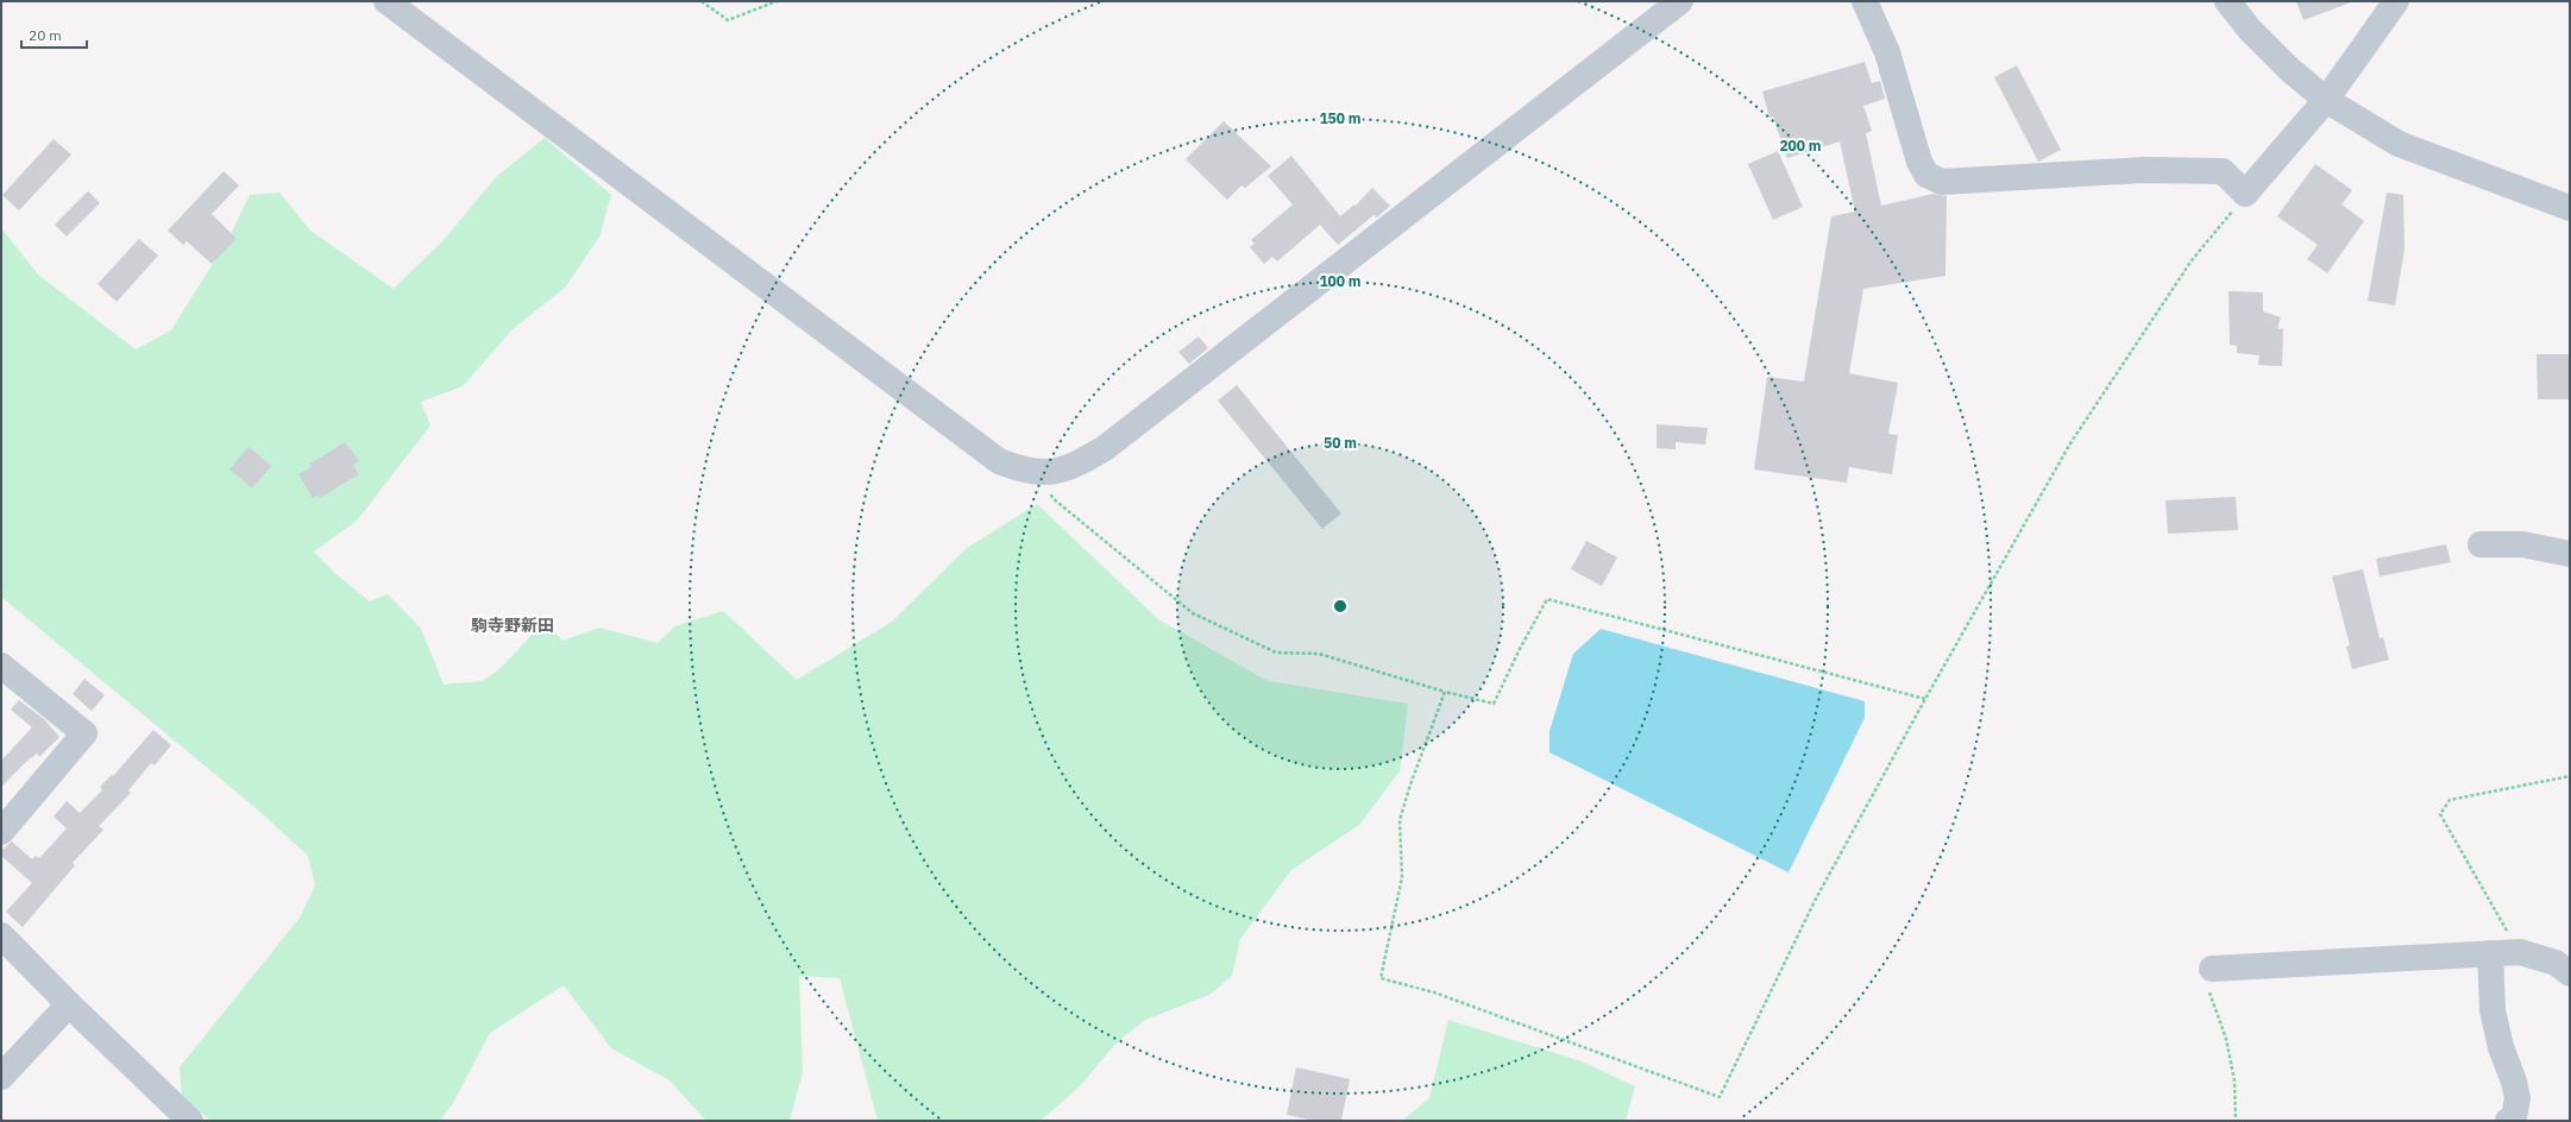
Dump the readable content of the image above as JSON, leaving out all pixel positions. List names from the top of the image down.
{
  "districts": ["駒寺野新田"],
  "scale_bar": "20 m",
  "rings": [
    "150 m",
    "200 m",
    "100 m",
    "50 m"
  ]
}
